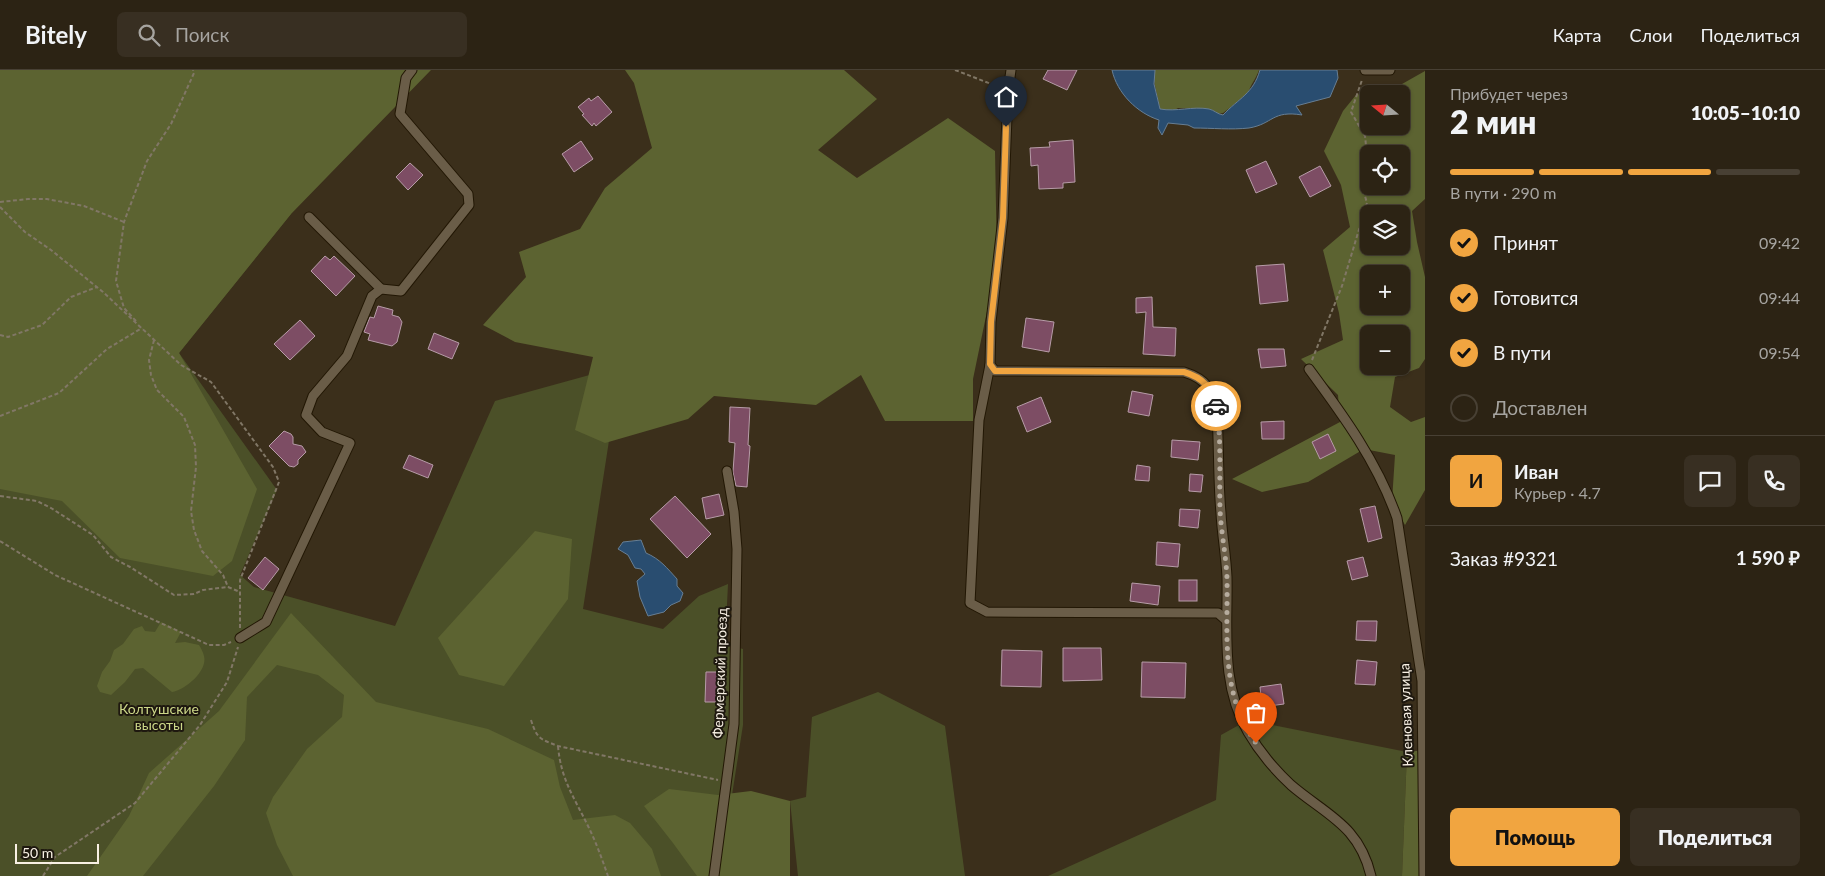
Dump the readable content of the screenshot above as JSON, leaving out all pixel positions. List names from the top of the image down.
{
  "streets": {
    "street": ["Фермерский проезд", "Кленовая улица"]
  },
  "parks": ["Колтушские высоты"],
  "scale_bar": "50 m",
  "north": "left",
  "page": {
    "header": "Bitely",
    "search": "Поиск",
    "nav": ["Карта", "Слои", "Поделиться"],
    "heading": ["2 мин", "Прибудет через", "10:05–10:10"],
    "panel": [
      "Иван",
      "Курьер · 4.7",
      "Заказ #9321",
      "1 590 ₽"
    ],
    "map_buttons": ["+", "−"],
    "bar": "В пути · 290 m",
    "list": [
      ["Принят", "09:42"],
      ["Готовится", "09:44"],
      ["В пути", "09:54"],
      "Доставлен"
    ],
    "round": "И",
    "buttons": ["Помощь", "Поделиться"],
    "scale": "50 m"
  }
}
